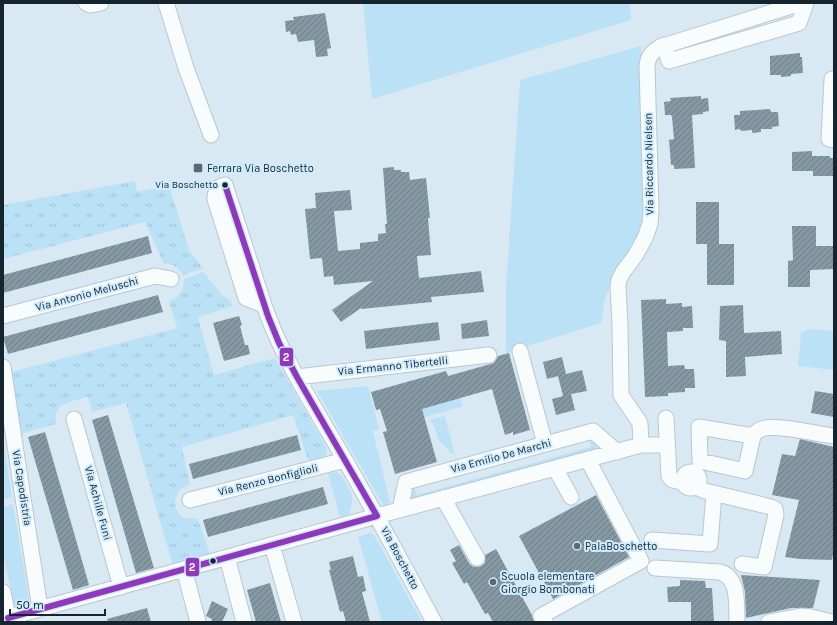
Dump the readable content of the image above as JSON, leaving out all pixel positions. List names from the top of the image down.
{
  "streets": {
    "street": [
      "Via Riccardo Nielsen",
      "Via Antonio Meluschi",
      "Via Ermanno Tibertelli",
      "Via Emilio De Marchi",
      "Via Renzo Bonfiglioli",
      "Via Capodistria",
      "Via Achille Funi",
      "Via Boschetto"
    ]
  },
  "crossings": [
    ["Via Ermanno Tibertelli", "Via Boschetto"],
    ["Via Renzo Bonfiglioli", "Via Boschetto"]
  ],
  "places": {
    "transit": ["Ferrara Via Boschetto"],
    "other": ["Via Boschetto", "PalaBoschetto", "Scuola elementare Giorgio Bombonati"]
  },
  "lines": ["transit line 2"],
  "scale_bar": "50 m"
}
